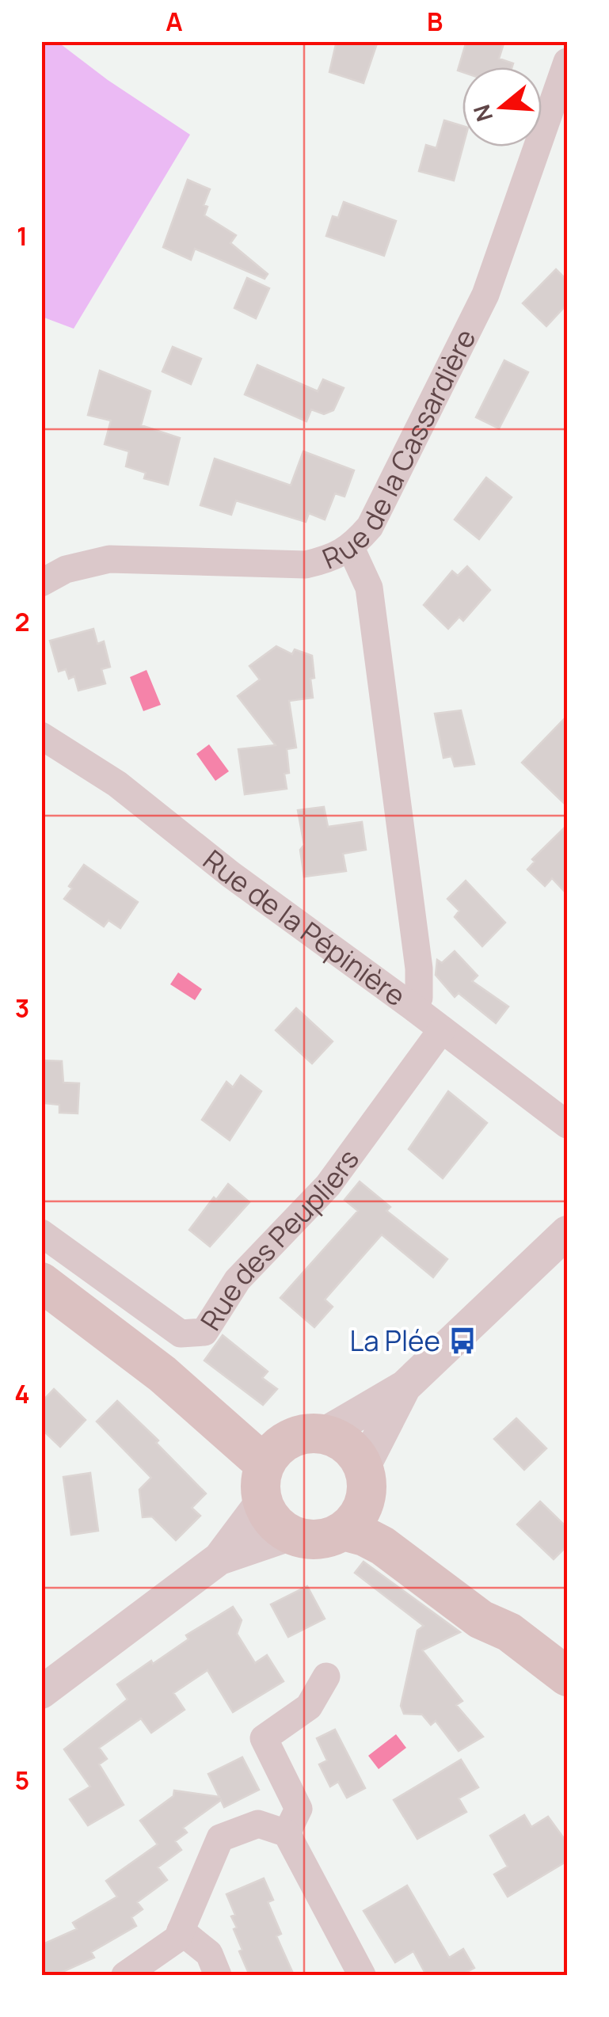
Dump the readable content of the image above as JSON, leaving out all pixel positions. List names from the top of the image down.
{
  "streets": {
    "street": ["Rue de la Cassardière", "Rue de la Pépinière", "Rue des Peupliers"]
  },
  "crossings": [
    ["Rue de la Pépinière", "Rue des Peupliers"]
  ],
  "places": {
    "bus stop": ["La Plée"]
  },
  "north": "left",
  "grid": {
    "columns": ["A", "B"],
    "rows": [
      "1",
      "2",
      "3",
      "4",
      "5"
    ]
  }
}
